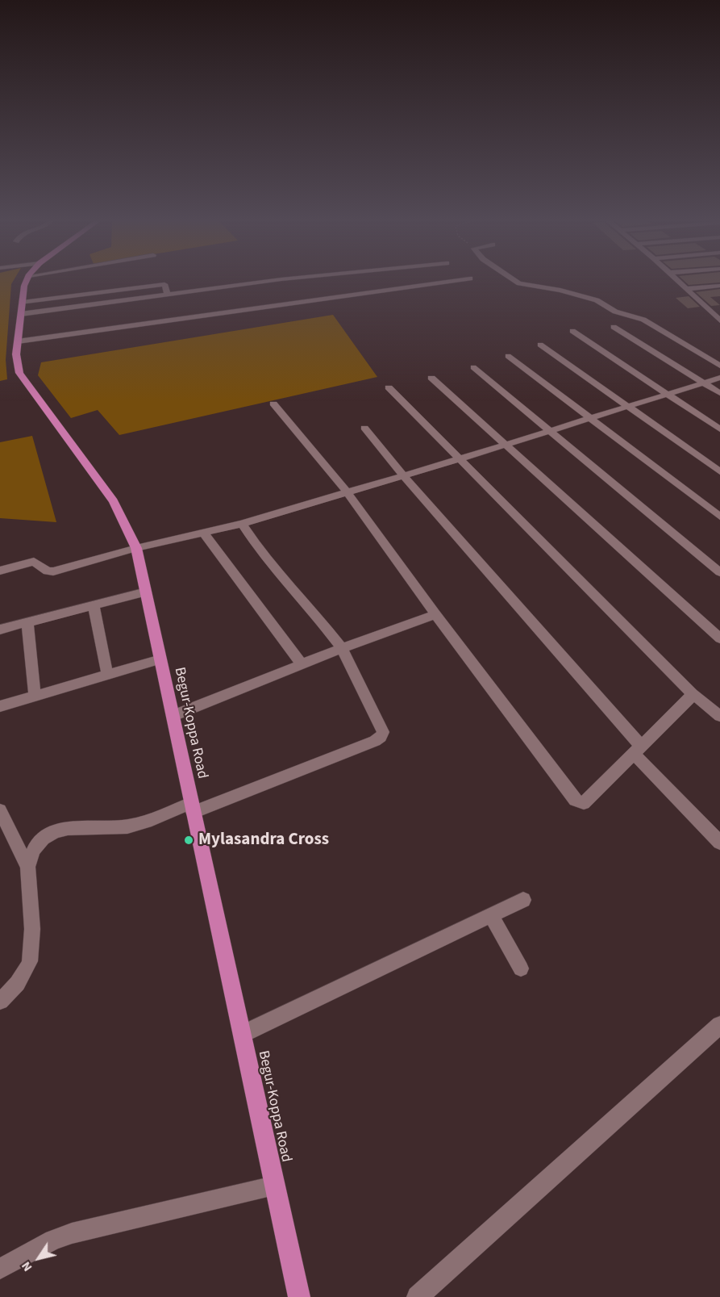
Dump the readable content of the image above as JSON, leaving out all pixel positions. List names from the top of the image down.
{
  "streets": {
    "main road": ["Begur-Koppa Road"]
  },
  "places": ["Mylasandra Cross"],
  "north": "bottom left"
}
